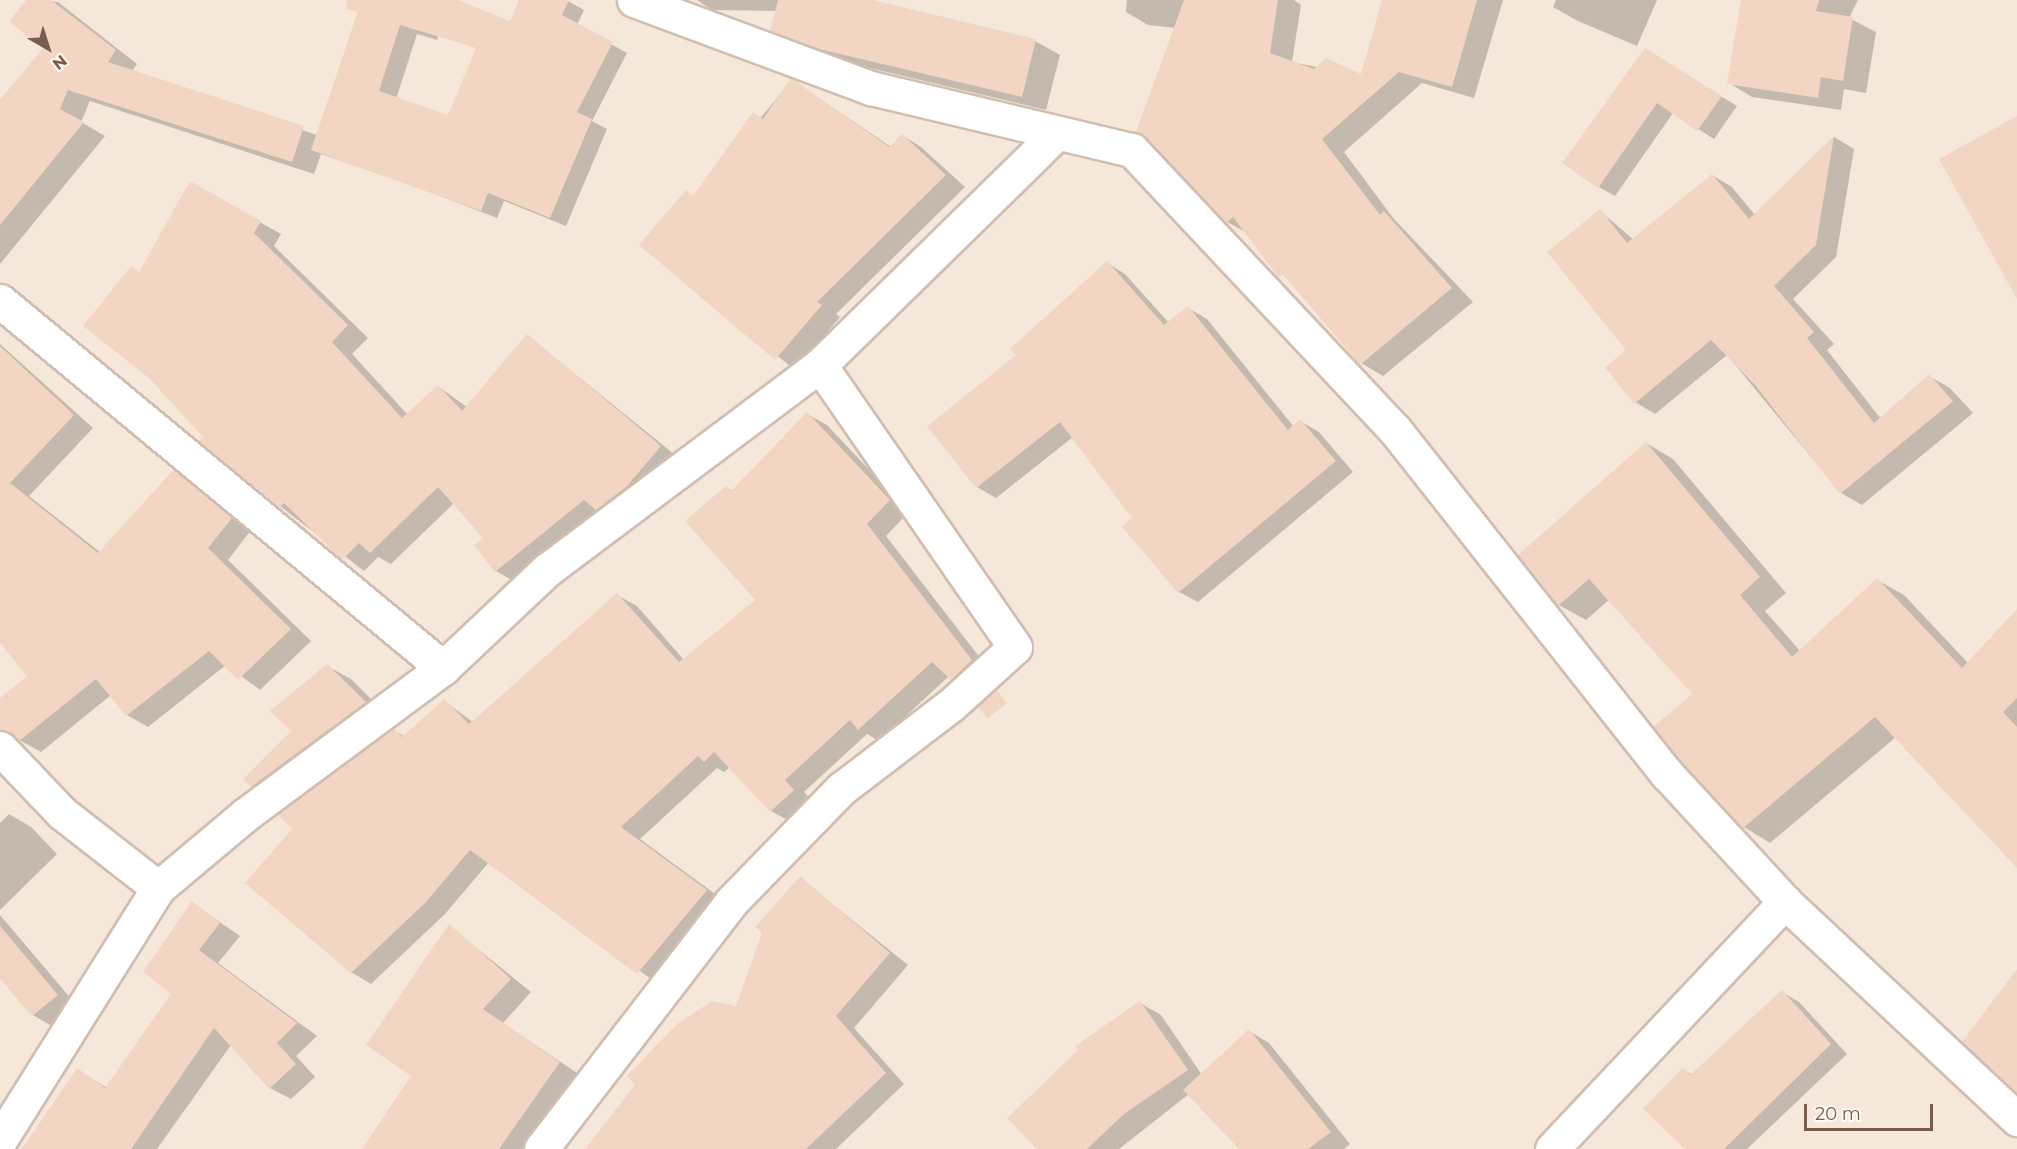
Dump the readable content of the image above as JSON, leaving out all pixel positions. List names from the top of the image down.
{
  "scale_bar": "20 m",
  "north": "bottom right"
}
